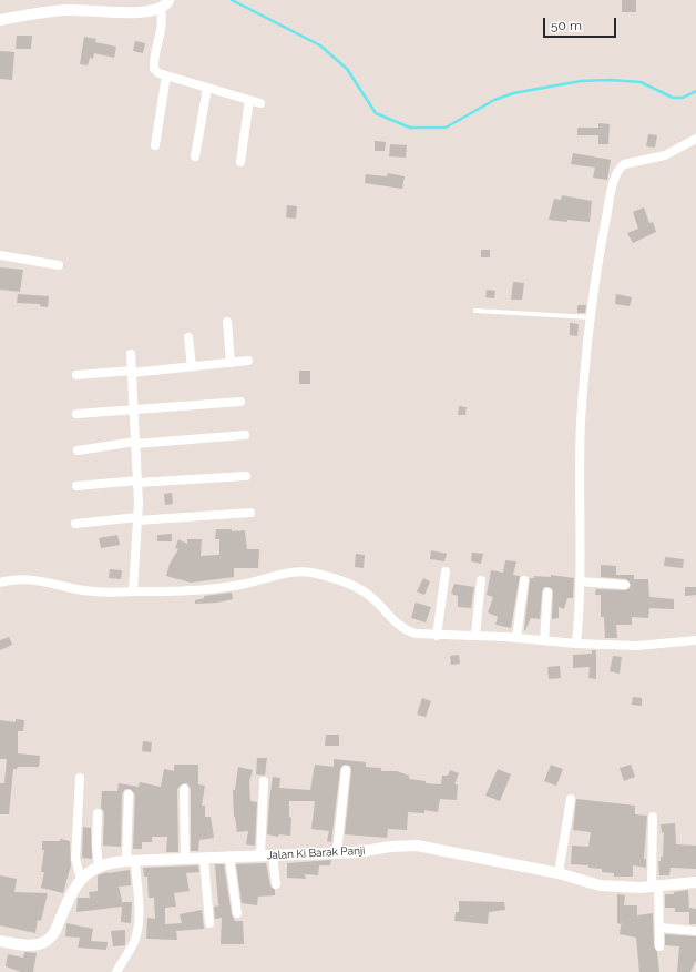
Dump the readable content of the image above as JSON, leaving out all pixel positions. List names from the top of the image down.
{
  "streets": {
    "street": ["Jalan Ki Barak Panji"]
  },
  "scale_bar": "50 m"
}
